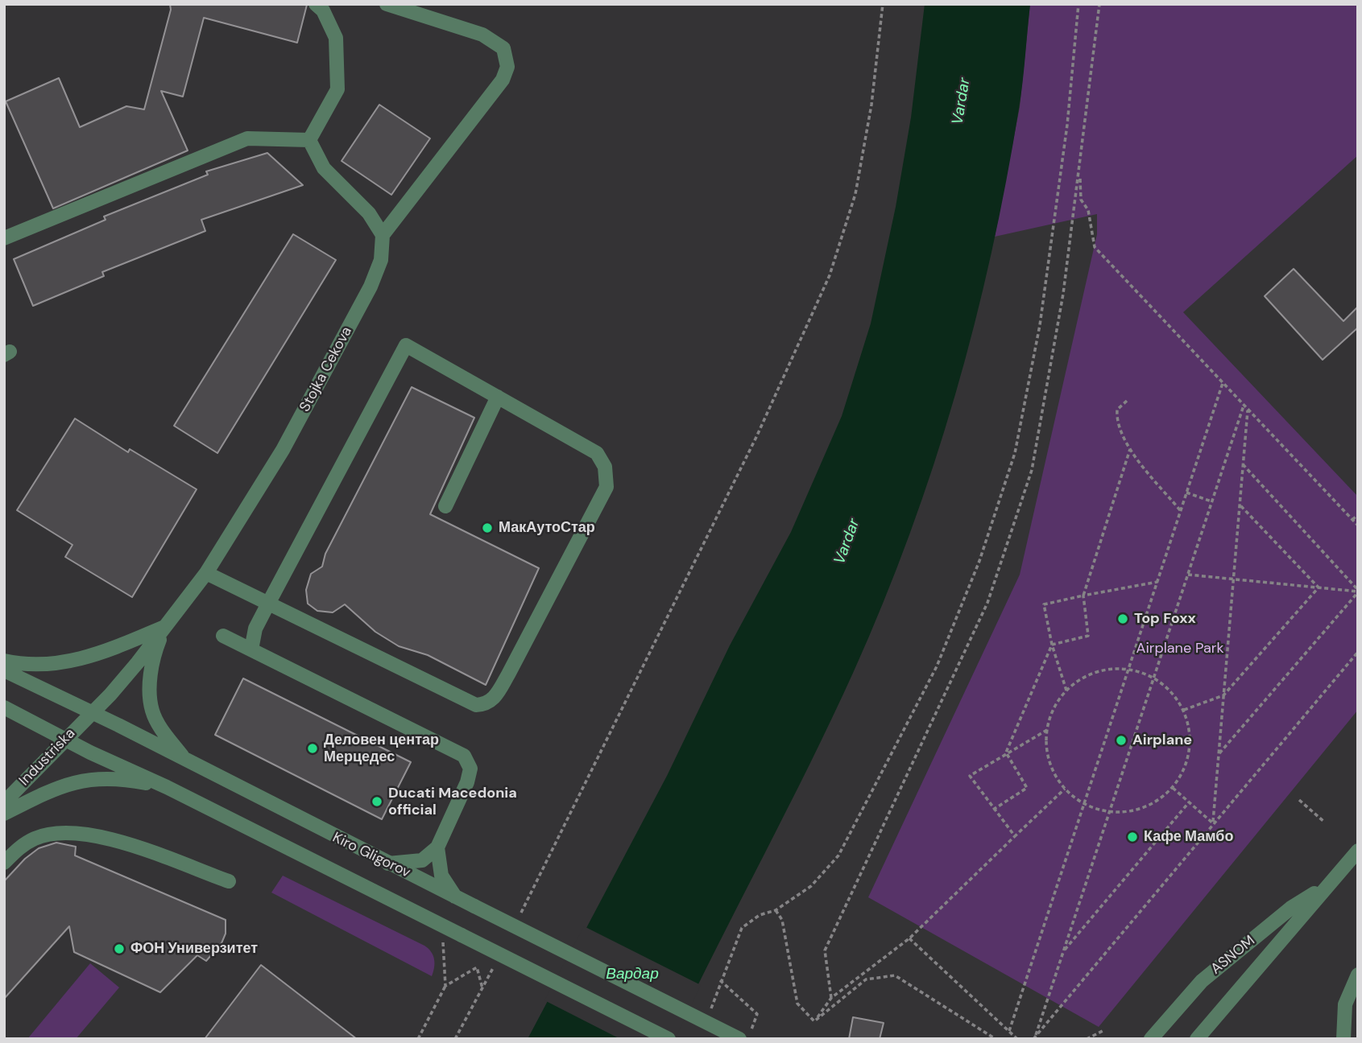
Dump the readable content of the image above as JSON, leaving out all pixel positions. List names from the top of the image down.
{
  "streets": {
    "street": [
      "Stojka Cekova",
      "Industriska",
      "Kiro Gligorov",
      "ASNOM"
    ]
  },
  "crossings": [
    ["Stojka Cekova", "Industriska"],
    ["Stojka Cekova", "Kiro Gligorov"],
    ["Industriska", "Kiro Gligorov"]
  ],
  "water": ["Vardar", "Вардар"],
  "parks": ["Airplane Park"],
  "places": [
    "МакАутоСтар",
    "Top Foxx",
    "Airplane",
    "Деловен центар Мерцедес",
    "Ducati Macedonia official",
    "Кафе Мамбо",
    "ФОН Универзитет"
  ]
}
